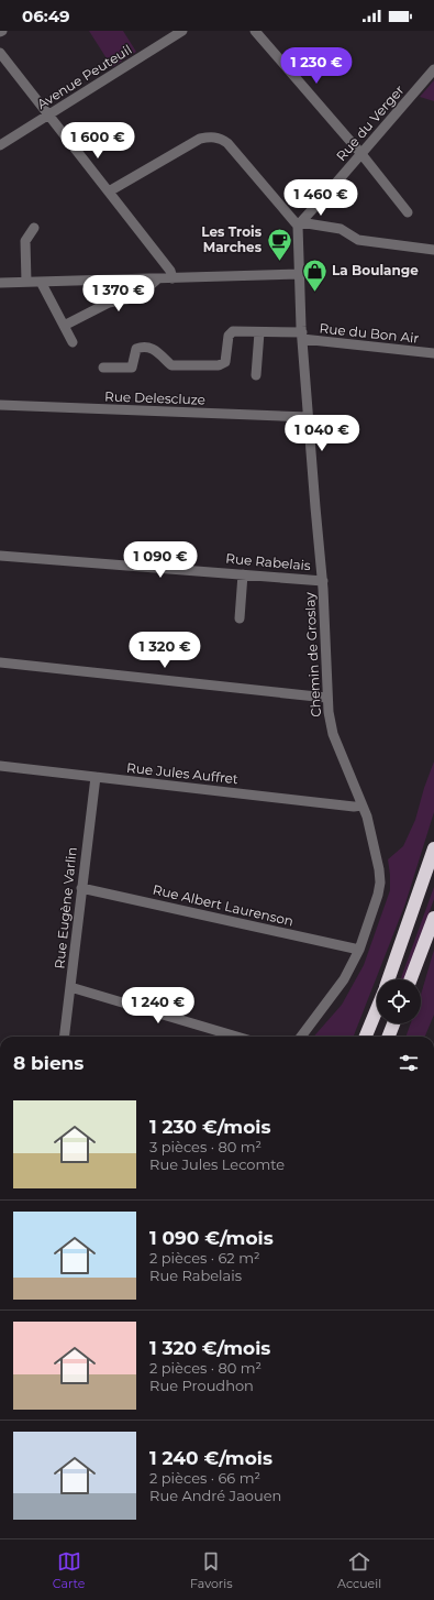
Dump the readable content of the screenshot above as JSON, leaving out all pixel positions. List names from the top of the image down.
{
  "streets": {
    "street": [
      "Avenue Peuteuil",
      "Rue du Verger",
      "Rue du Bon Air",
      "Rue Delescluze",
      "Rue Rabelais",
      "Chemin de Groslay",
      "Rue Jules Auffret",
      "Rue Albert Laurenson",
      "Rue Eugène Varlin"
    ]
  },
  "crossings": [
    ["Rue du Verger", "Chemin de Groslay"],
    ["Rue du Bon Air", "Chemin de Groslay"],
    ["Rue Delescluze", "Chemin de Groslay"],
    ["Rue Rabelais", "Chemin de Groslay"],
    ["Chemin de Groslay", "Rue Jules Auffret"],
    ["Chemin de Groslay", "Rue Albert Laurenson"],
    ["Rue Jules Auffret", "Rue Eugène Varlin"],
    ["Rue Albert Laurenson", "Rue Eugène Varlin"]
  ],
  "places": {
    "cafe": ["Les Trois Marches"],
    "shop": ["La Boulange"]
  },
  "page": {
    "status": "06:49",
    "price": [
      "1 230 €",
      "1 600 €",
      "1 460 €",
      "1 370 €",
      "1 040 €",
      "1 090 €",
      "1 320 €",
      "1 240 €"
    ],
    "heading": "8 biens",
    "list": [
      {
        "name": "1 230 €/mois",
        "note": "3 pièces · 80 m² · Rue Jules Lecomte"
      },
      {
        "name": "1 090 €/mois",
        "note": "2 pièces · 62 m² · Rue Rabelais"
      },
      {
        "name": "1 320 €/mois",
        "note": "2 pièces · 80 m² · Rue Proudhon"
      },
      {
        "name": "1 240 €/mois",
        "note": "2 pièces · 66 m² · Rue André Jaouen"
      }
    ],
    "tabs": ["Carte", "Favoris", "Accueil"]
  }
}
